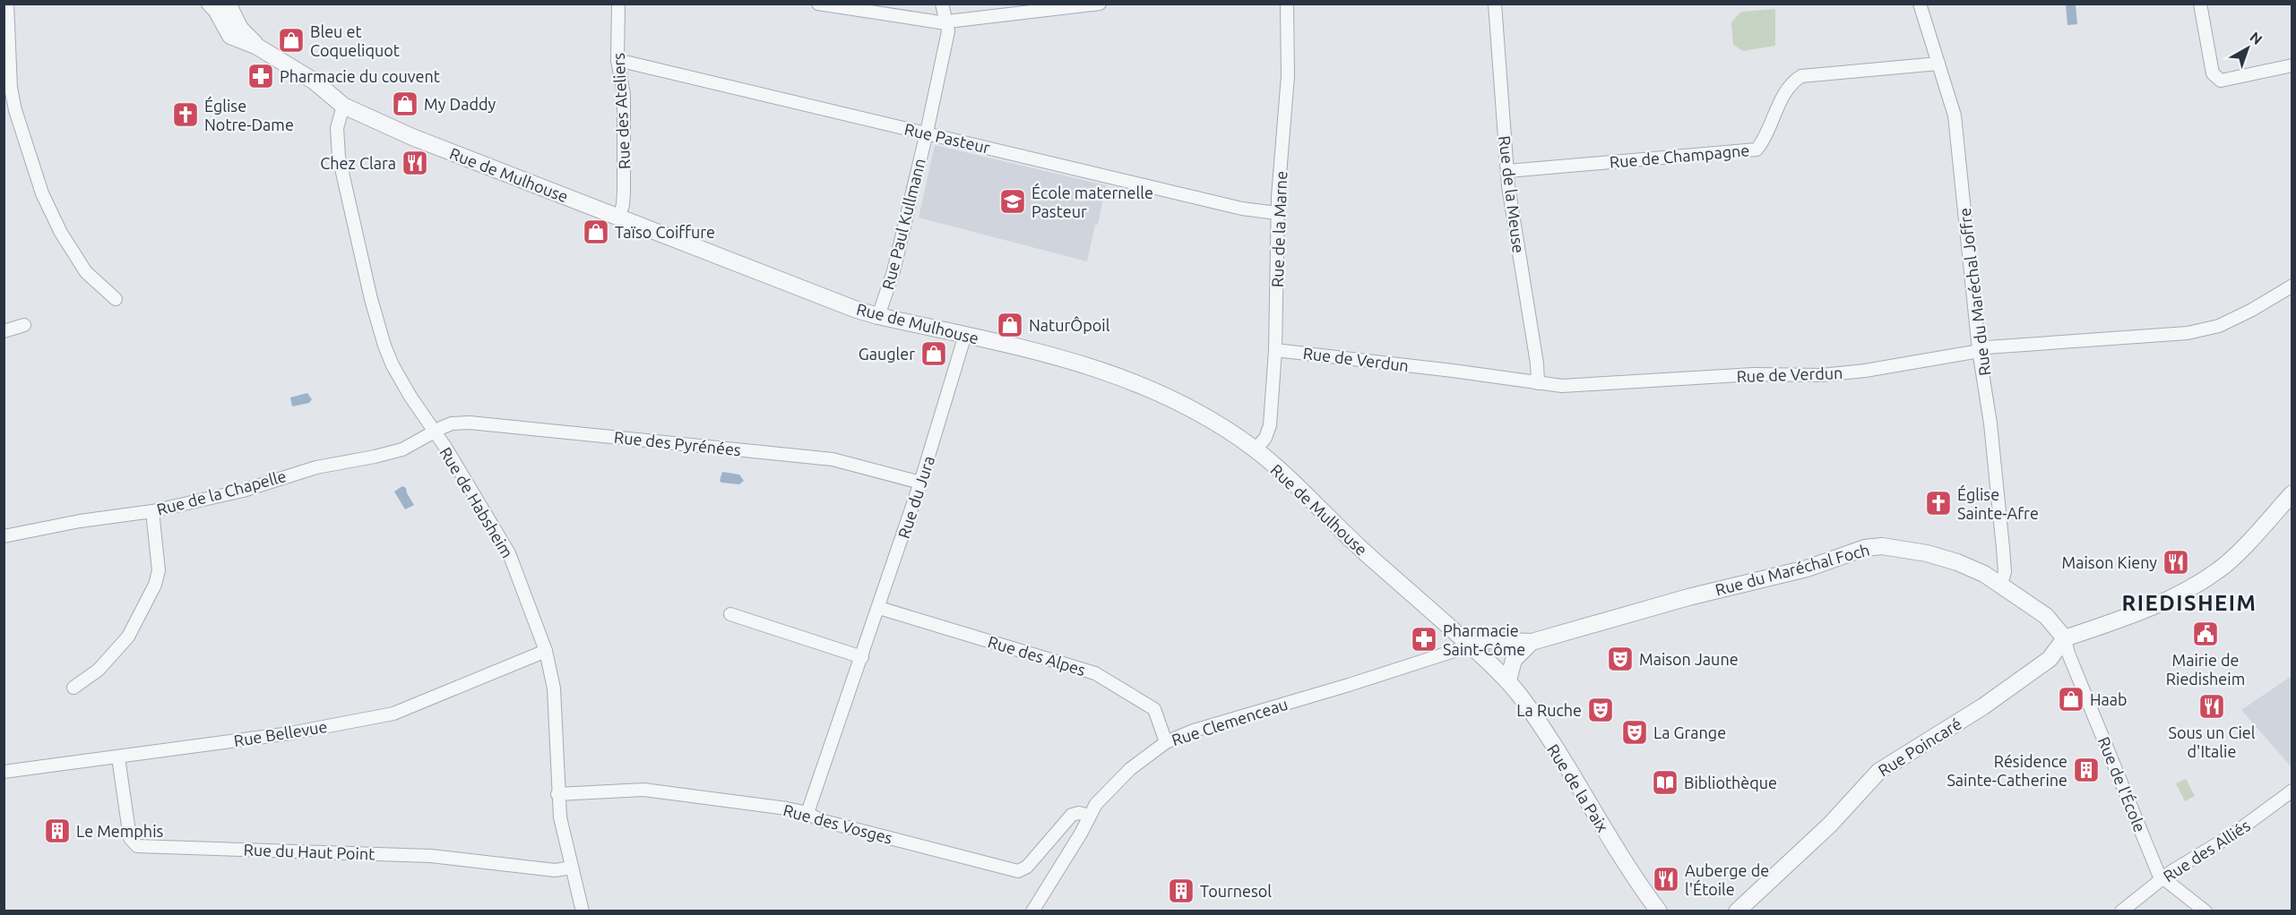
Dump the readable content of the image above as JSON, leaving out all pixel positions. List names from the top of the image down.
{
  "streets": {
    "street": [
      "Rue des Ateliers",
      "Rue Pasteur",
      "Rue de Champagne",
      "Rue de Mulhouse",
      "Rue de la Meuse",
      "Rue Paul Kullmann",
      "Rue de la Marne",
      "Rue du Maréchal Joffre",
      "Rue de Verdun",
      "Rue des Pyrénées",
      "Rue de la Chapelle",
      "Rue du Jura",
      "Rue de Habsheim",
      "Rue du Maréchal Foch",
      "Rue des Alpes",
      "Rue Clemenceau",
      "Rue Bellevue",
      "Rue Poincaré",
      "Rue de l'École",
      "Rue de la Paix",
      "Rue des Vosges",
      "Rue des Alliés",
      "Rue du Haut Point"
    ]
  },
  "crossings": [
    ["Rue des Ateliers", "Rue Pasteur"],
    ["Rue des Ateliers", "Rue de Mulhouse"],
    ["Rue Pasteur", "Rue Paul Kullmann"],
    ["Rue Pasteur", "Rue de la Marne"],
    ["Rue de Champagne", "Rue de la Meuse"],
    ["Rue de Champagne", "Rue du Maréchal Joffre"],
    ["Rue de Mulhouse", "Rue Paul Kullmann"],
    ["Rue de Mulhouse", "Rue de la Marne"],
    ["Rue de Mulhouse", "Rue du Jura"],
    ["Rue de Mulhouse", "Rue de Habsheim"],
    ["Rue de Mulhouse", "Rue du Maréchal Foch"],
    ["Rue de Mulhouse", "Rue Clemenceau"],
    ["Rue de Mulhouse", "Rue de la Paix"],
    ["Rue de la Meuse", "Rue de Verdun"],
    ["Rue de la Marne", "Rue de Verdun"],
    ["Rue du Maréchal Joffre", "Rue de Verdun"],
    ["Rue du Maréchal Joffre", "Rue du Maréchal Foch"],
    ["Rue des Pyrénées", "Rue de la Chapelle"],
    ["Rue des Pyrénées", "Rue du Jura"],
    ["Rue des Pyrénées", "Rue de Habsheim"],
    ["Rue de la Chapelle", "Rue de Habsheim"],
    ["Rue du Jura", "Rue des Alpes"],
    ["Rue du Jura", "Rue des Vosges"],
    ["Rue de Habsheim", "Rue Bellevue"],
    ["Rue de Habsheim", "Rue des Vosges"],
    ["Rue de Habsheim", "Rue du Haut Point"],
    ["Rue du Maréchal Foch", "Rue Clemenceau"],
    ["Rue du Maréchal Foch", "Rue Poincaré"],
    ["Rue du Maréchal Foch", "Rue de l'École"],
    ["Rue du Maréchal Foch", "Rue de la Paix"],
    ["Rue des Alpes", "Rue Clemenceau"],
    ["Rue Clemenceau", "Rue de la Paix"],
    ["Rue Clemenceau", "Rue des Vosges"],
    ["Rue Bellevue", "Rue du Haut Point"],
    ["Rue Poincaré", "Rue de l'École"],
    ["Rue de l'École", "Rue des Alliés"]
  ],
  "districts": ["RIEDISHEIM"],
  "places": {
    "shop": [
      "Bleu et Coqueliquot",
      "My Daddy",
      "Taïso Coiffure",
      "NaturÔpoil",
      "Gaugler",
      "Haab"
    ],
    "pharmacy": ["Pharmacie du couvent", "Pharmacie Saint-Côme"],
    "church": ["Église Notre-Dame", "Église Sainte-Afre"],
    "restaurant": [
      "Chez Clara",
      "Maison Kieny",
      "Sous un Ciel d'Italie",
      "Auberge de l'Étoile"
    ],
    "school or university": ["École maternelle Pasteur"],
    "public building": ["Mairie de Riedisheim"],
    "theatre": ["Maison Jaune", "La Ruche", "La Grange"],
    "building": ["Résidence Sainte-Catherine", "Le Memphis", "Tournesol"],
    "library": ["Bibliothèque"]
  },
  "north": "top right"
}
